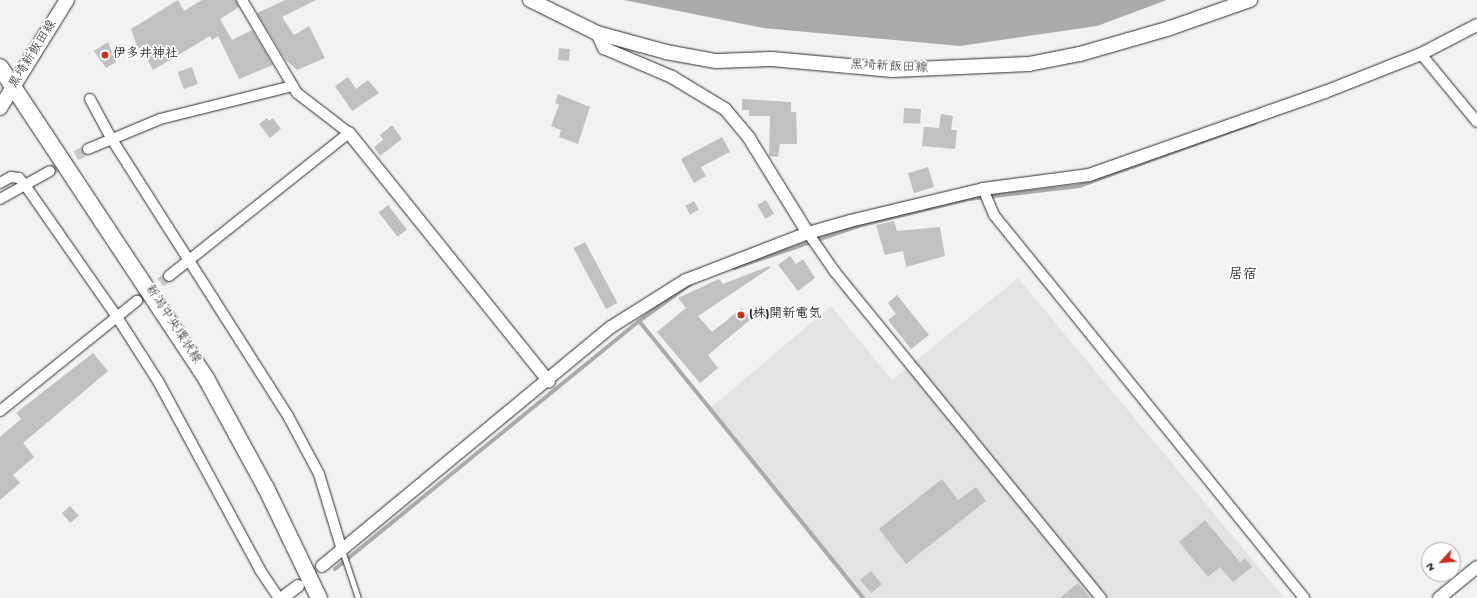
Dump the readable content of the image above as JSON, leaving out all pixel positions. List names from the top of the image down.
{
  "streets": {
    "main road": ["黒埼新飯田線", "新潟中央環状線"]
  },
  "crossings": [
    ["黒埼新飯田線", "新潟中央環状線"]
  ],
  "districts": ["居宿"],
  "places": ["伊多井神社", "(株)開新電気"],
  "north": "bottom left"
}
